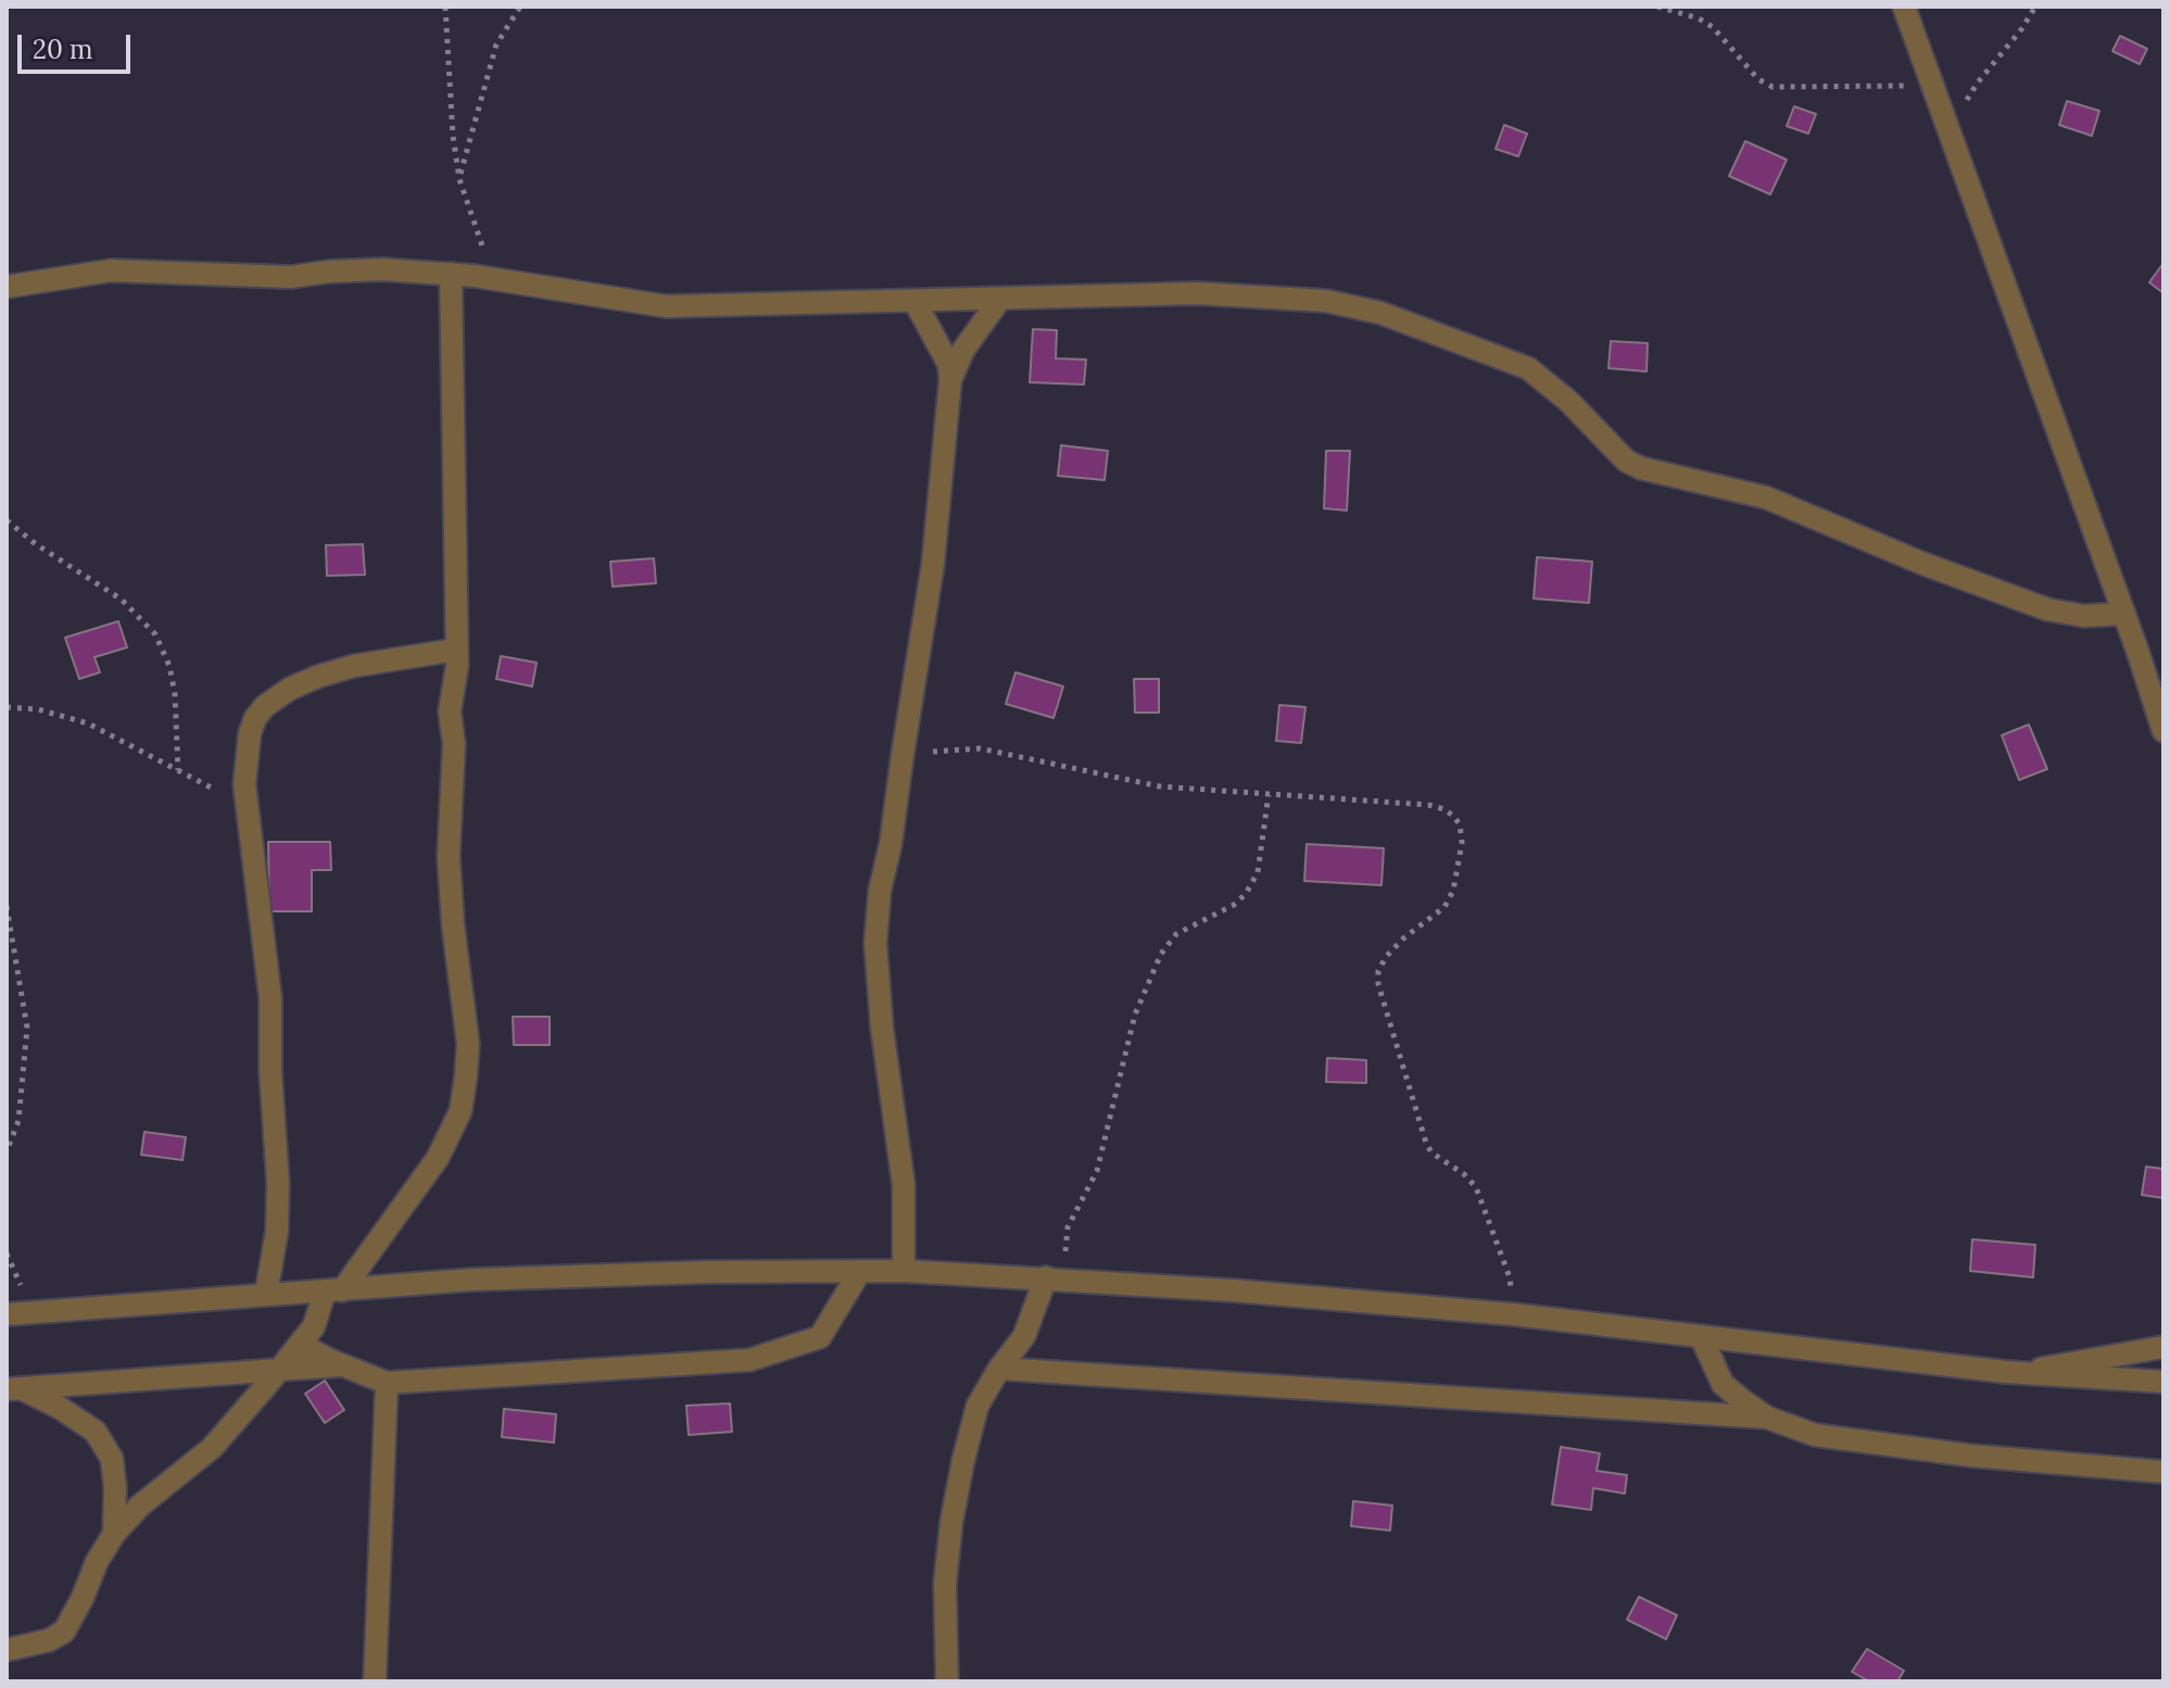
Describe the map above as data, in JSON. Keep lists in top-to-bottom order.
{
  "scale_bar": "20 m"
}
